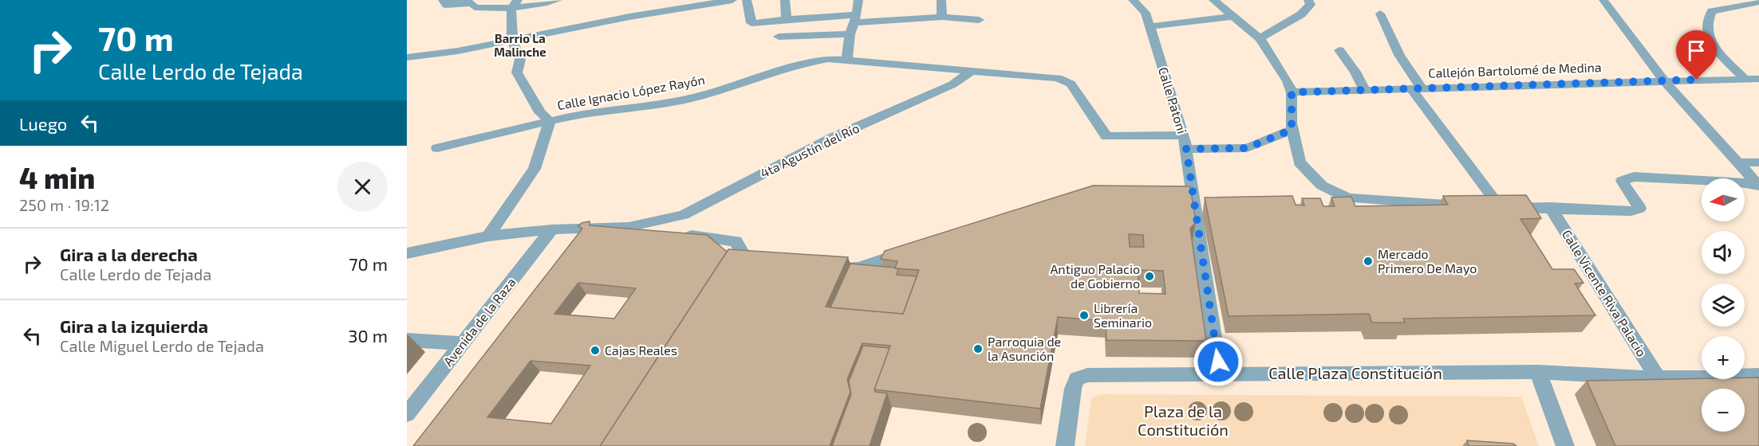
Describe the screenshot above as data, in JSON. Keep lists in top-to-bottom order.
{
  "streets": {
    "street": [
      "Callejón Bartolomé de Medina",
      "Calle Ignacio López Rayón",
      "Calle Patoni",
      "4ta Agustín del Río",
      "Calle Vicente Riva Palacio",
      "Avenida de la Raza",
      "Calle Plaza Constitución"
    ]
  },
  "crossings": [
    ["Calle Ignacio López Rayón", "4ta Agustín del Río"],
    ["Calle Patoni", "Calle Plaza Constitución"],
    ["4ta Agustín del Río", "Avenida de la Raza"],
    ["Calle Vicente Riva Palacio", "Calle Plaza Constitución"]
  ],
  "districts": ["Barrio La Malinche"],
  "parks": ["Plaza de la Constitución"],
  "places": [
    "Mercado Primero De Mayo",
    "Antiguo Palacio de Gobierno",
    "Librería Seminario",
    "Parroquia de la Asunción",
    "Cajas Reales"
  ],
  "north": "left",
  "page": {
    "turn": ["70 m", "Calle Lerdo de Tejada"],
    "then": "Luego",
    "heading": ["4 min", "250 m · 19:12"],
    "map_buttons": ["+", "−"],
    "list": [
      {
        "name": "Gira a la derecha",
        "note": "Calle Lerdo de Tejada",
        "value": "70 m"
      },
      {
        "name": "Gira a la izquierda",
        "note": "Calle Miguel Lerdo de Tejada",
        "value": "30 m"
      }
    ]
  }
}
